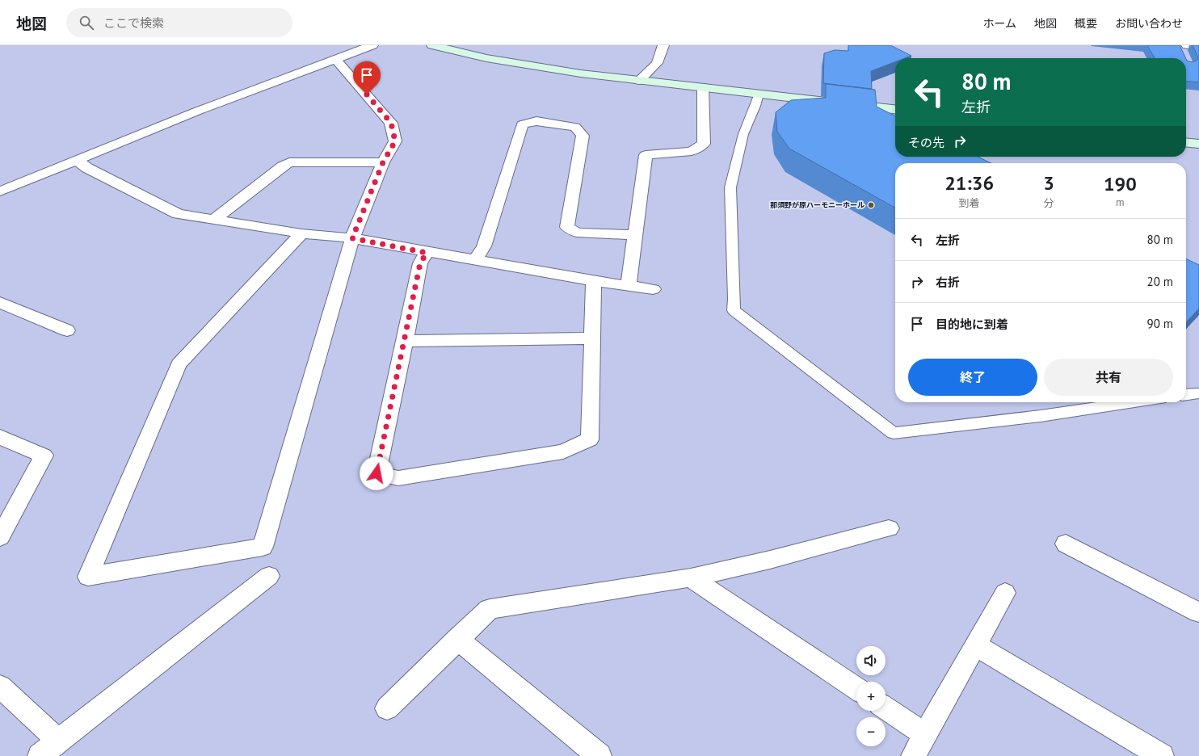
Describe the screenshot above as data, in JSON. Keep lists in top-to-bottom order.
{
  "places": ["那須野が原ハーモニーホール"],
  "page": {
    "header": "地図",
    "search": "ここで検索",
    "nav": [
      "ホーム",
      "地図",
      "概要",
      "お問い合わせ"
    ],
    "turn": ["80 m", "左折"],
    "then": "その先",
    "eta": [
      "21:36",
      "到着",
      "3",
      "分",
      "190",
      "m"
    ],
    "list": [
      {
        "name": "左折",
        "value": "80 m"
      },
      {
        "name": "右折",
        "value": "20 m"
      },
      {
        "name": "目的地に到着",
        "value": "90 m"
      }
    ],
    "buttons": ["終了", "共有"],
    "map_buttons": ["+", "−"]
  }
}
